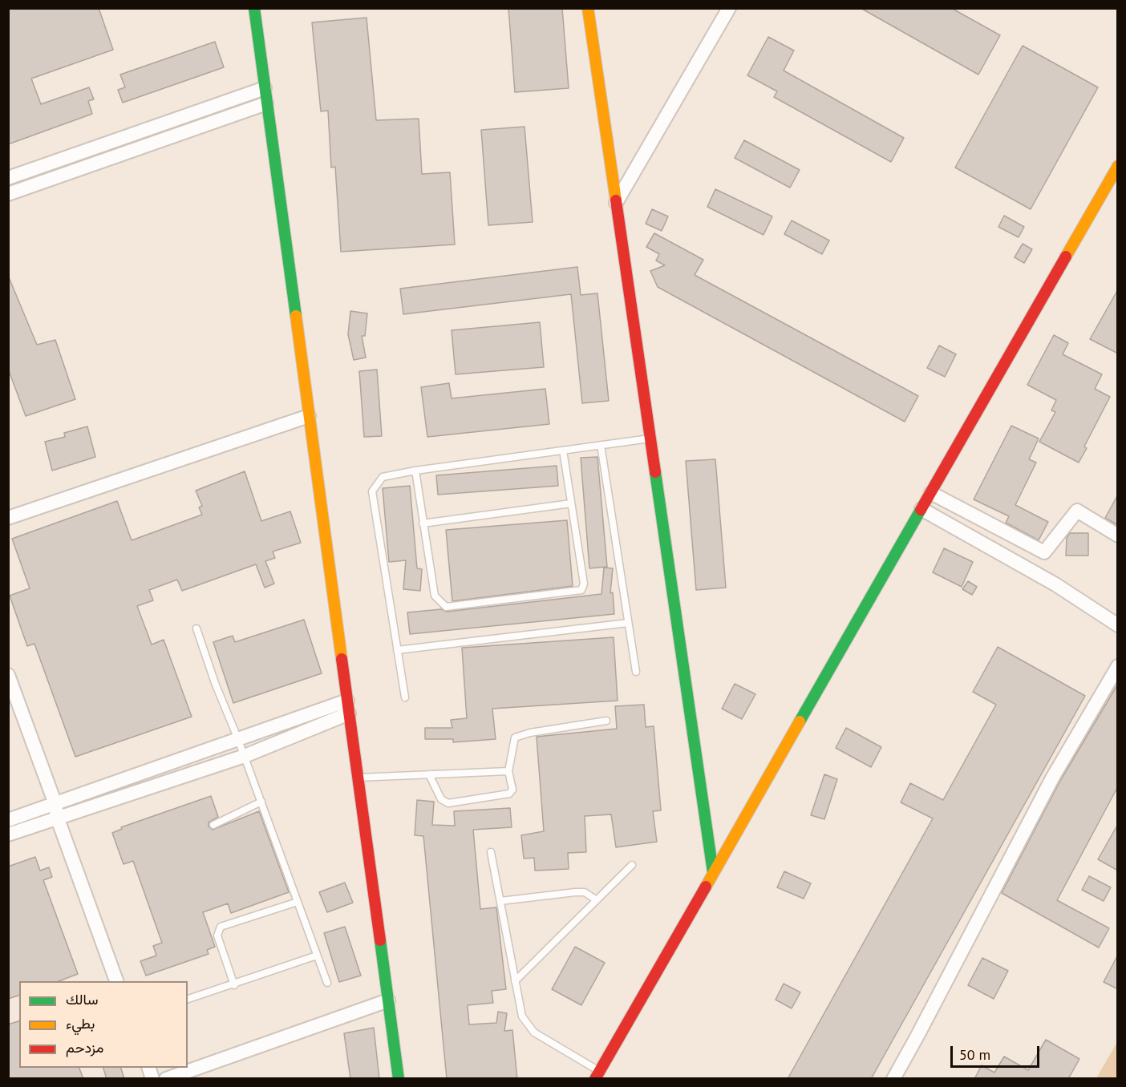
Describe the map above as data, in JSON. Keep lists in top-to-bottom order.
{
  "legend": ["سالك", "بطيء", "مزدحم"],
  "scale_bar": "50 m"
}
